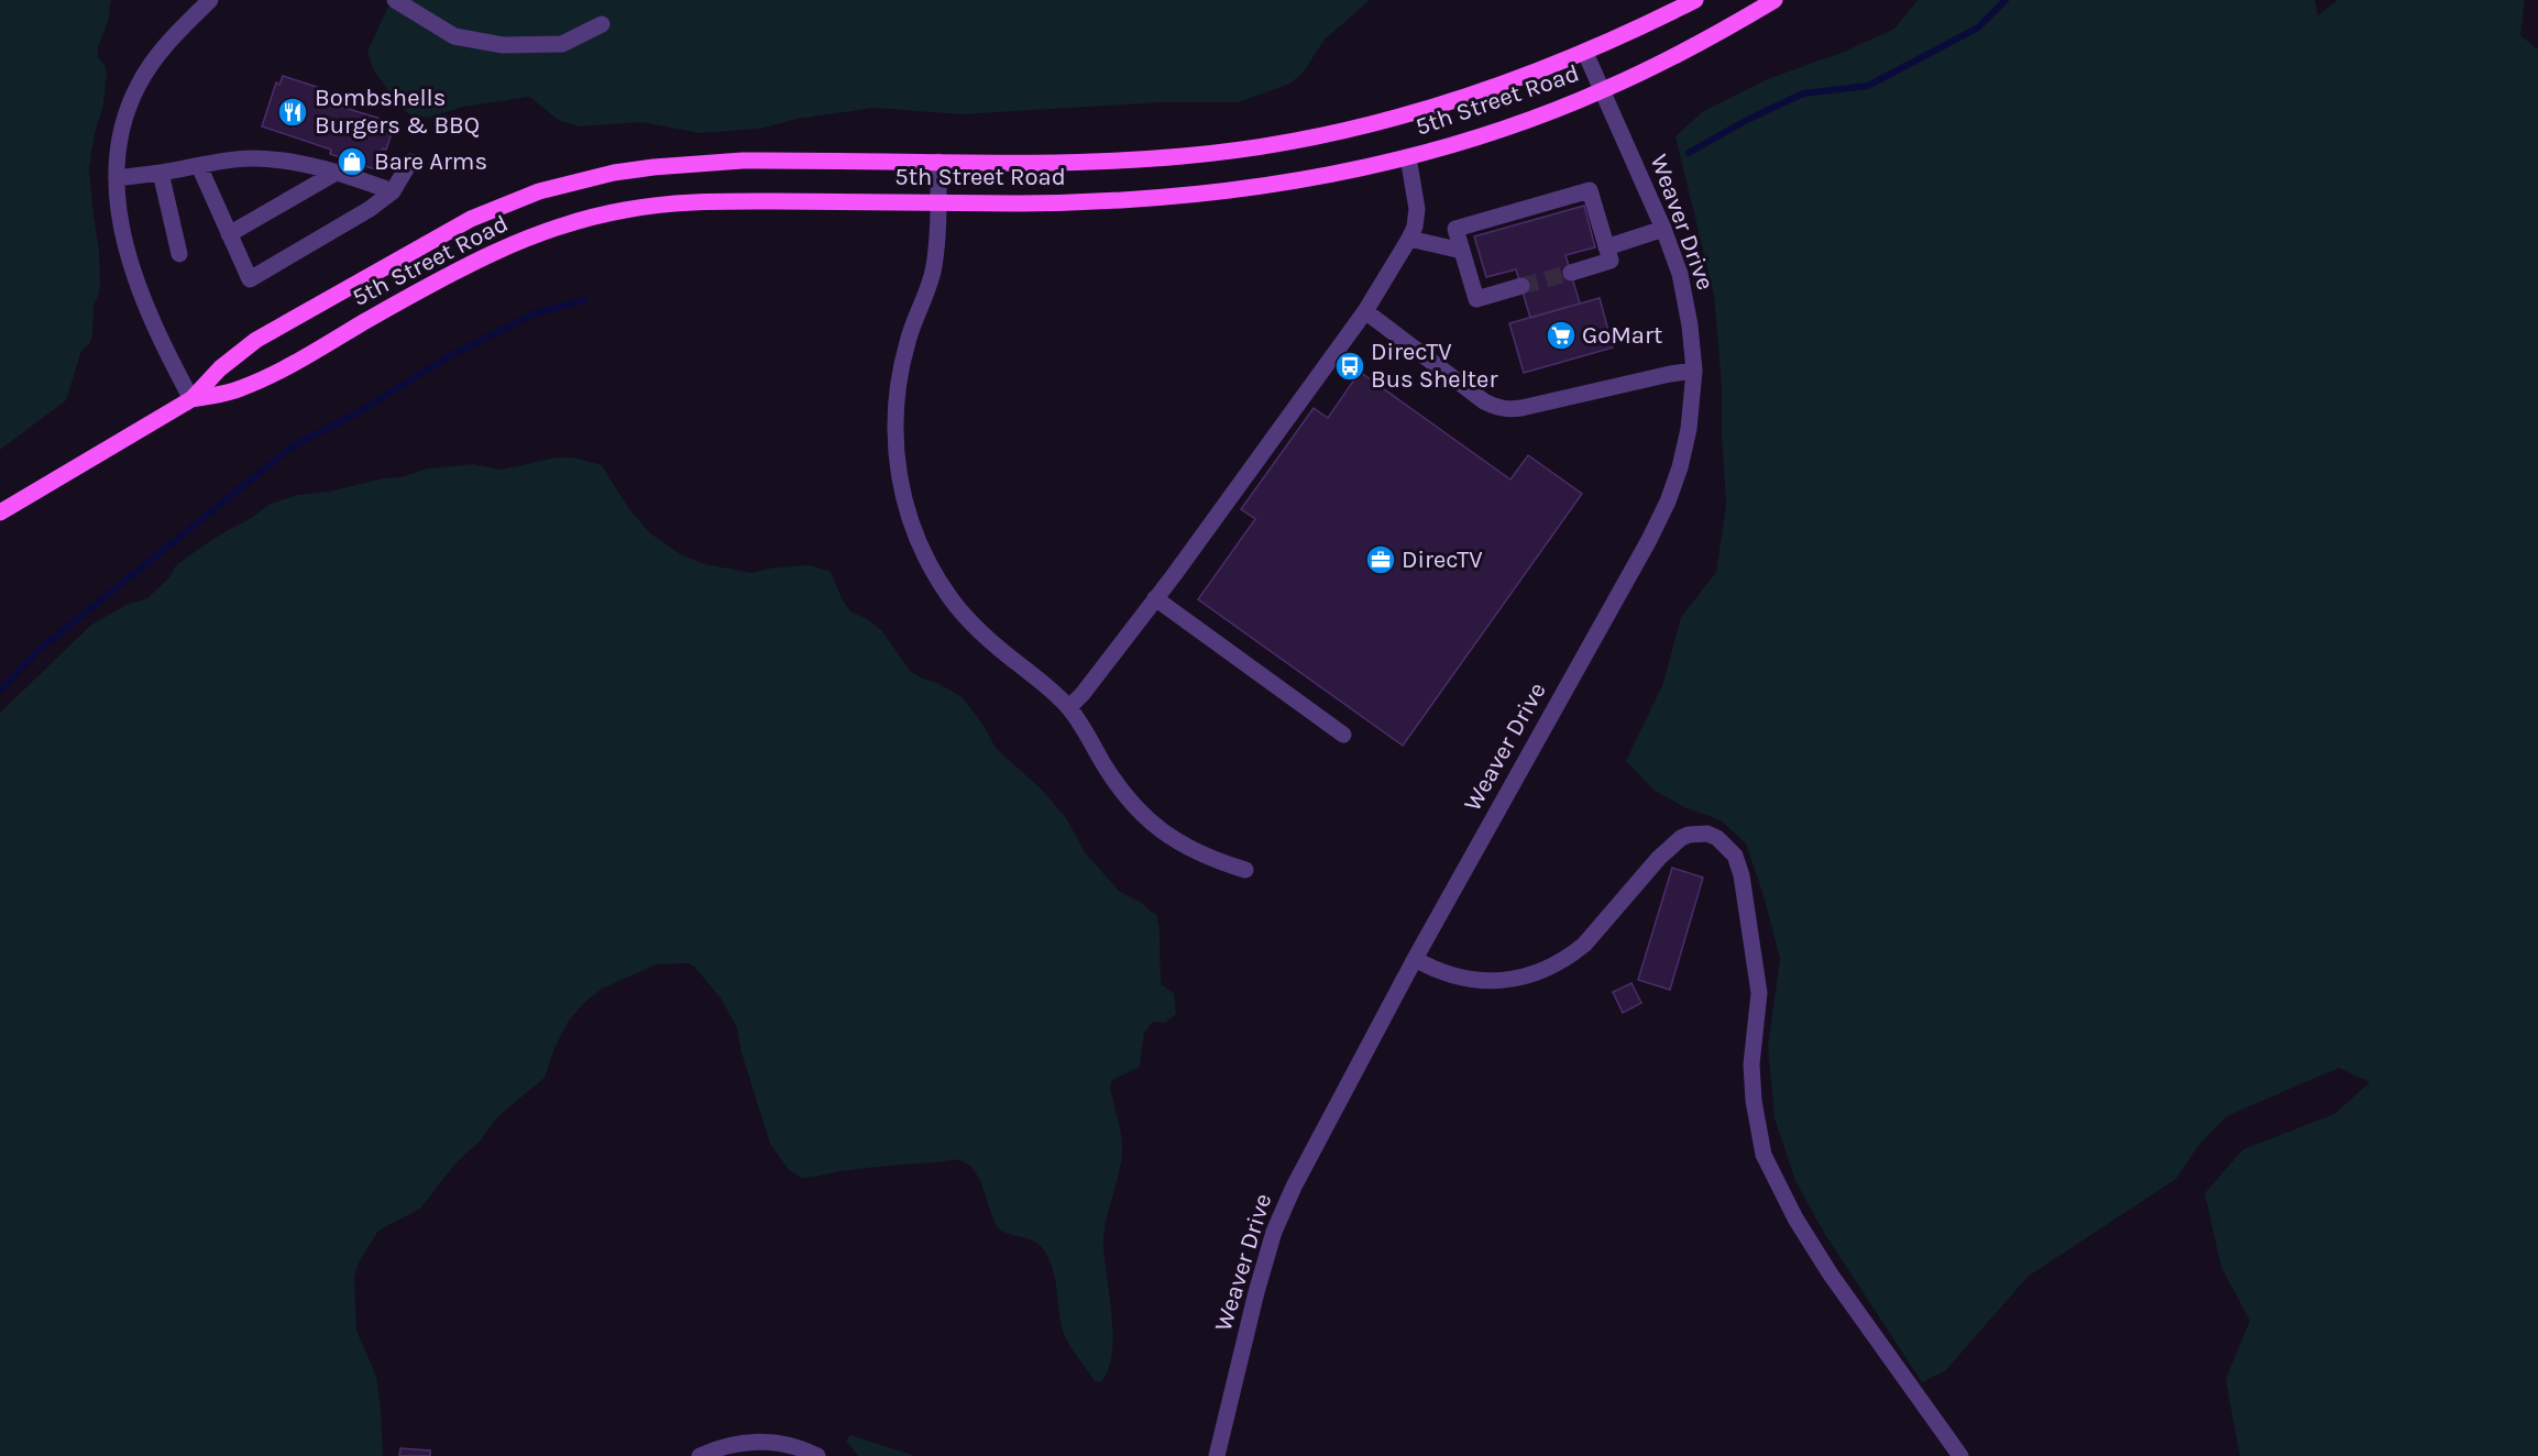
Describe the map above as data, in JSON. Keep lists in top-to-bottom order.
{
  "streets": {
    "main road": ["5th Street Road"],
    "street": ["Weaver Drive"]
  },
  "crossings": [
    ["5th Street Road", "Weaver Drive"]
  ],
  "places": {
    "restaurant": ["Bombshells Burgers & BBQ"],
    "shop": ["Bare Arms"],
    "supermarket": ["GoMart"],
    "bus stop": ["DirecTV Bus Shelter"],
    "office": ["DirecTV"]
  }
}
